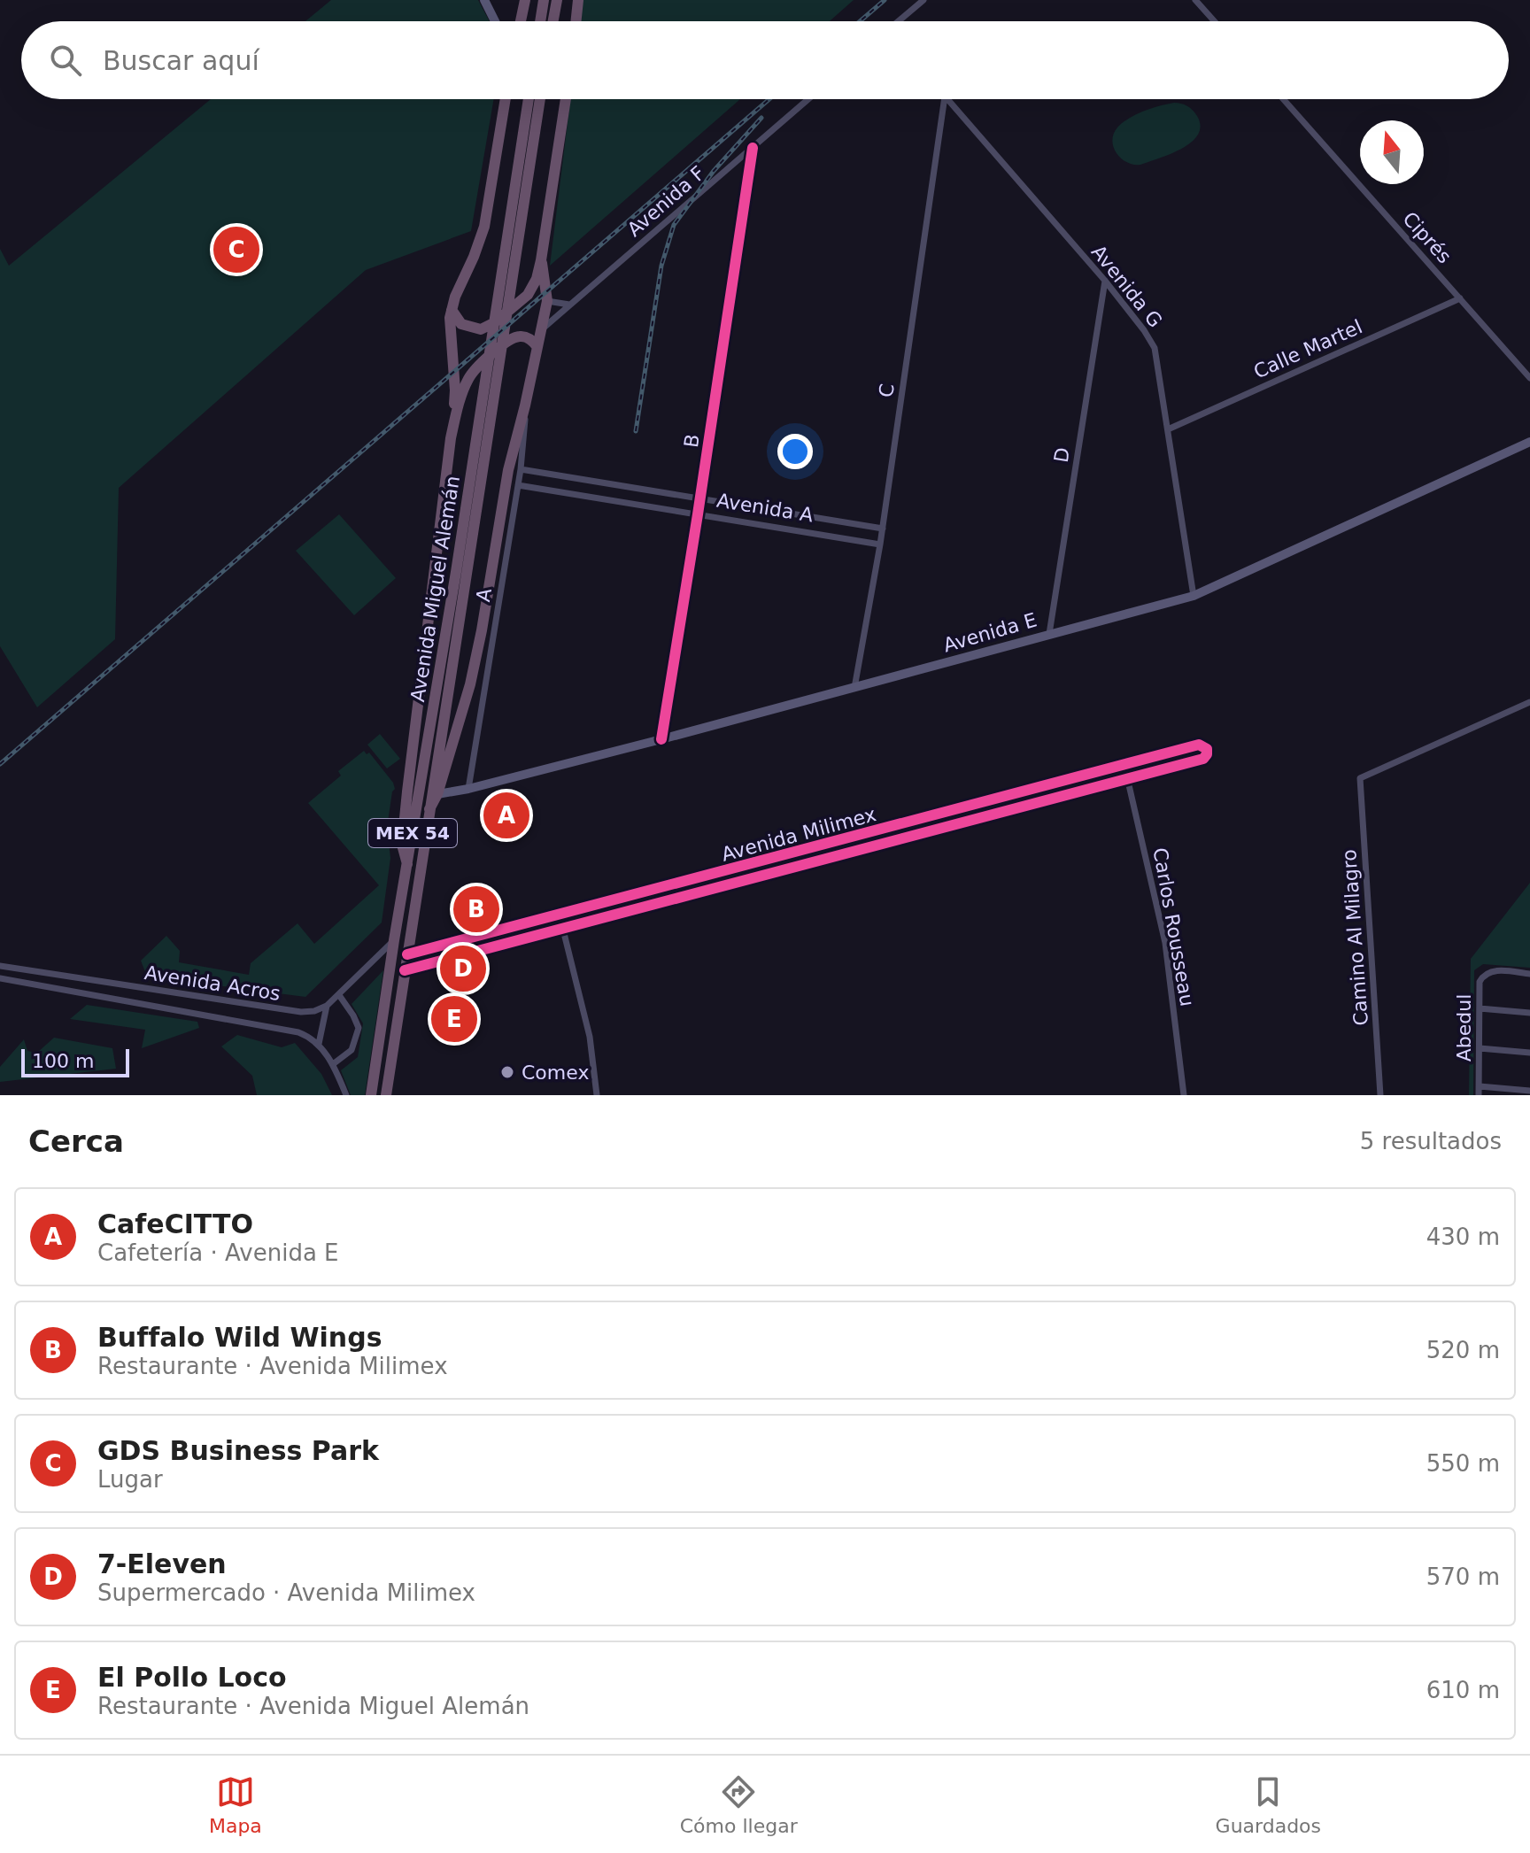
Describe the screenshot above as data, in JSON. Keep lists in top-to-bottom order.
{
  "streets": {
    "highway": ["Avenida Miguel Alemán", "MEX 54"],
    "main road": ["Avenida E"],
    "street": [
      "Avenida F",
      "Ciprés",
      "Avenida G",
      "Calle Martel",
      "C",
      "B",
      "D",
      "Avenida A",
      "A",
      "Avenida Milimex",
      "Carlos Rousseau",
      "Camino Al Milagro",
      "Avenida Acros",
      "Abedul"
    ]
  },
  "crossings": [
    ["Avenida F", "B"],
    ["Ciprés", "Calle Martel"],
    ["Avenida G", "Calle Martel"],
    ["Avenida G", "D"],
    ["Avenida G", "Avenida E"],
    ["C", "Avenida A"],
    ["C", "Avenida E"],
    ["B", "Avenida A"],
    ["B", "Avenida E"],
    ["D", "Avenida E"],
    ["Avenida A", "A"],
    ["Avenida Miguel Alemán", "Avenida Milimex"],
    ["A", "Avenida E"],
    ["Avenida Milimex", "Carlos Rousseau"]
  ],
  "places": ["Comex"],
  "scale_bar": "100 m",
  "north": "top",
  "page": {
    "search": "Buscar aquí",
    "pins": [
      "C",
      "A",
      "B",
      "D",
      "E"
    ],
    "scale": "100 m",
    "heading": ["Cerca", "5 resultados"],
    "list": [
      {
        "mark": "A",
        "name": "CafeCITTO",
        "note": "Cafetería · Avenida E",
        "value": "430 m"
      },
      {
        "mark": "B",
        "name": "Buffalo Wild Wings",
        "note": "Restaurante · Avenida Milimex",
        "value": "520 m"
      },
      {
        "mark": "C",
        "name": "GDS Business Park",
        "note": "Lugar",
        "value": "550 m"
      },
      {
        "mark": "D",
        "name": "7-Eleven",
        "note": "Supermercado · Avenida Milimex",
        "value": "570 m"
      },
      {
        "mark": "E",
        "name": "El Pollo Loco",
        "note": "Restaurante · Avenida Miguel Alemán",
        "value": "610 m"
      }
    ],
    "nav": ["Mapa", "Cómo llegar", "Guardados"]
  }
}
